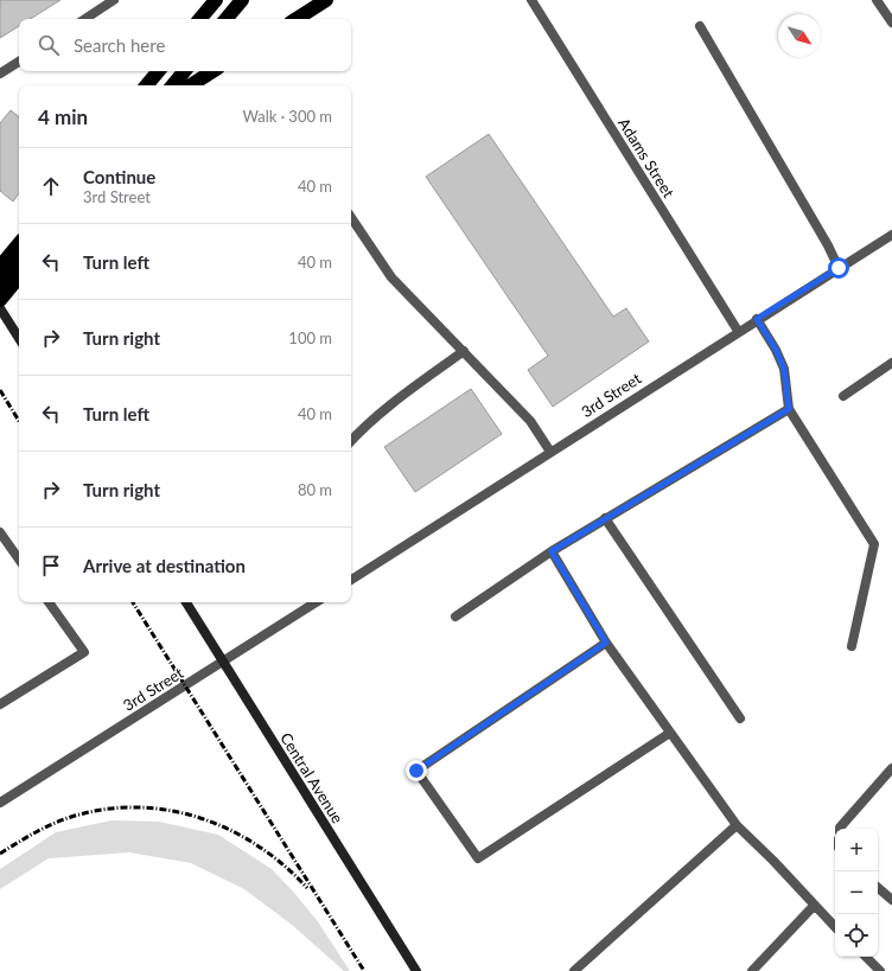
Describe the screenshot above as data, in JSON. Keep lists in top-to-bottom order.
{
  "streets": {
    "main road": ["Central Avenue"],
    "street": ["Adams Street", "3rd Street"]
  },
  "crossings": [
    ["Adams Street", "3rd Street"],
    ["3rd Street", "Central Avenue"]
  ],
  "north": "bottom right",
  "page": {
    "search": "Search here",
    "heading": ["4 min", "Walk · 300 m"],
    "list": [
      ["Continue", "3rd Street", "40 m"],
      ["Turn left", "40 m"],
      ["Turn right", "100 m"],
      ["Turn left", "40 m"],
      ["Turn right", "80 m"],
      "Arrive at destination"
    ],
    "map_buttons": ["+", "−"]
  }
}
